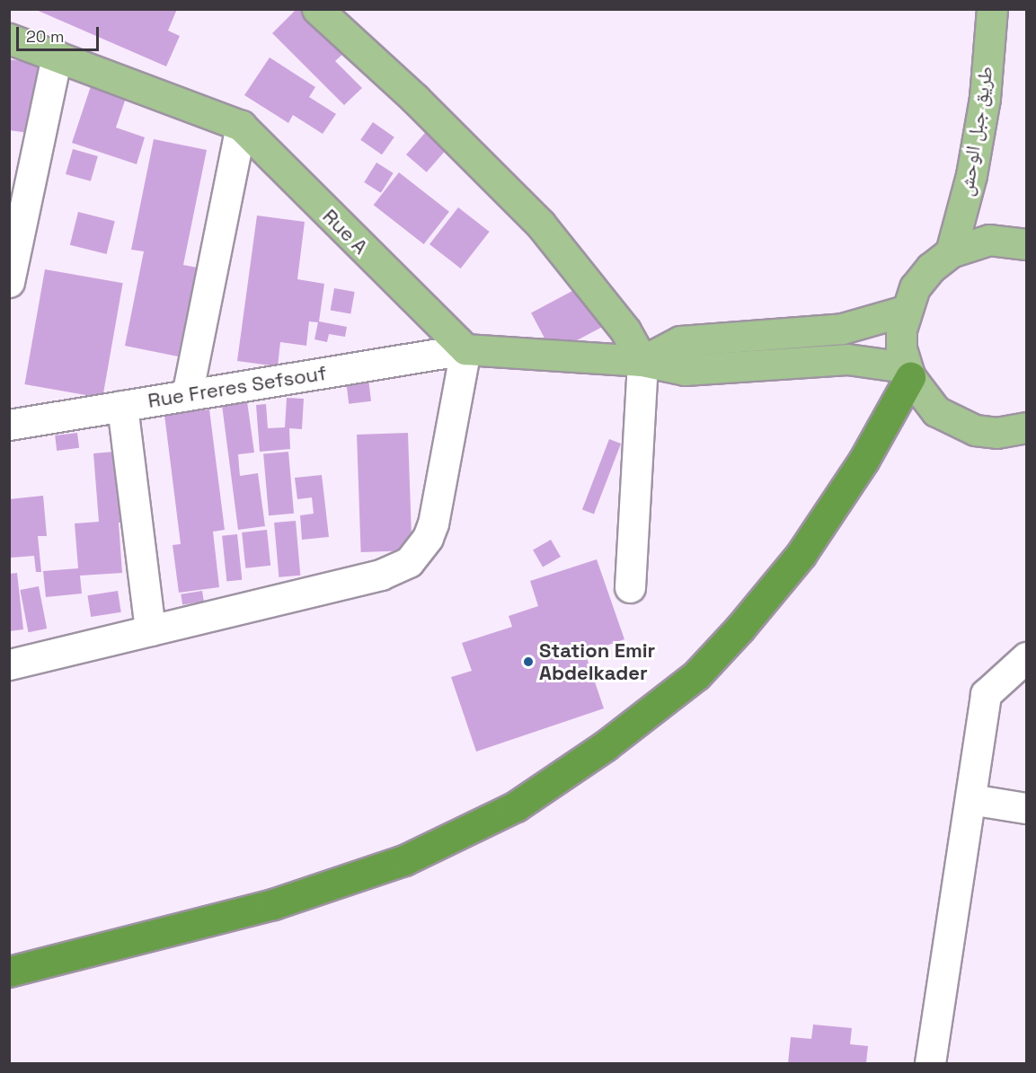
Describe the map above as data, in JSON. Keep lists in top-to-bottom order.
{
  "streets": {
    "main road": ["طريق جبل الوحش", "Rue A"],
    "street": ["Rue Freres Sefsouf"]
  },
  "crossings": [
    ["Rue A", "Rue Freres Sefsouf"]
  ],
  "places": ["Station Emir Abdelkader"],
  "scale_bar": "20 m"
}
